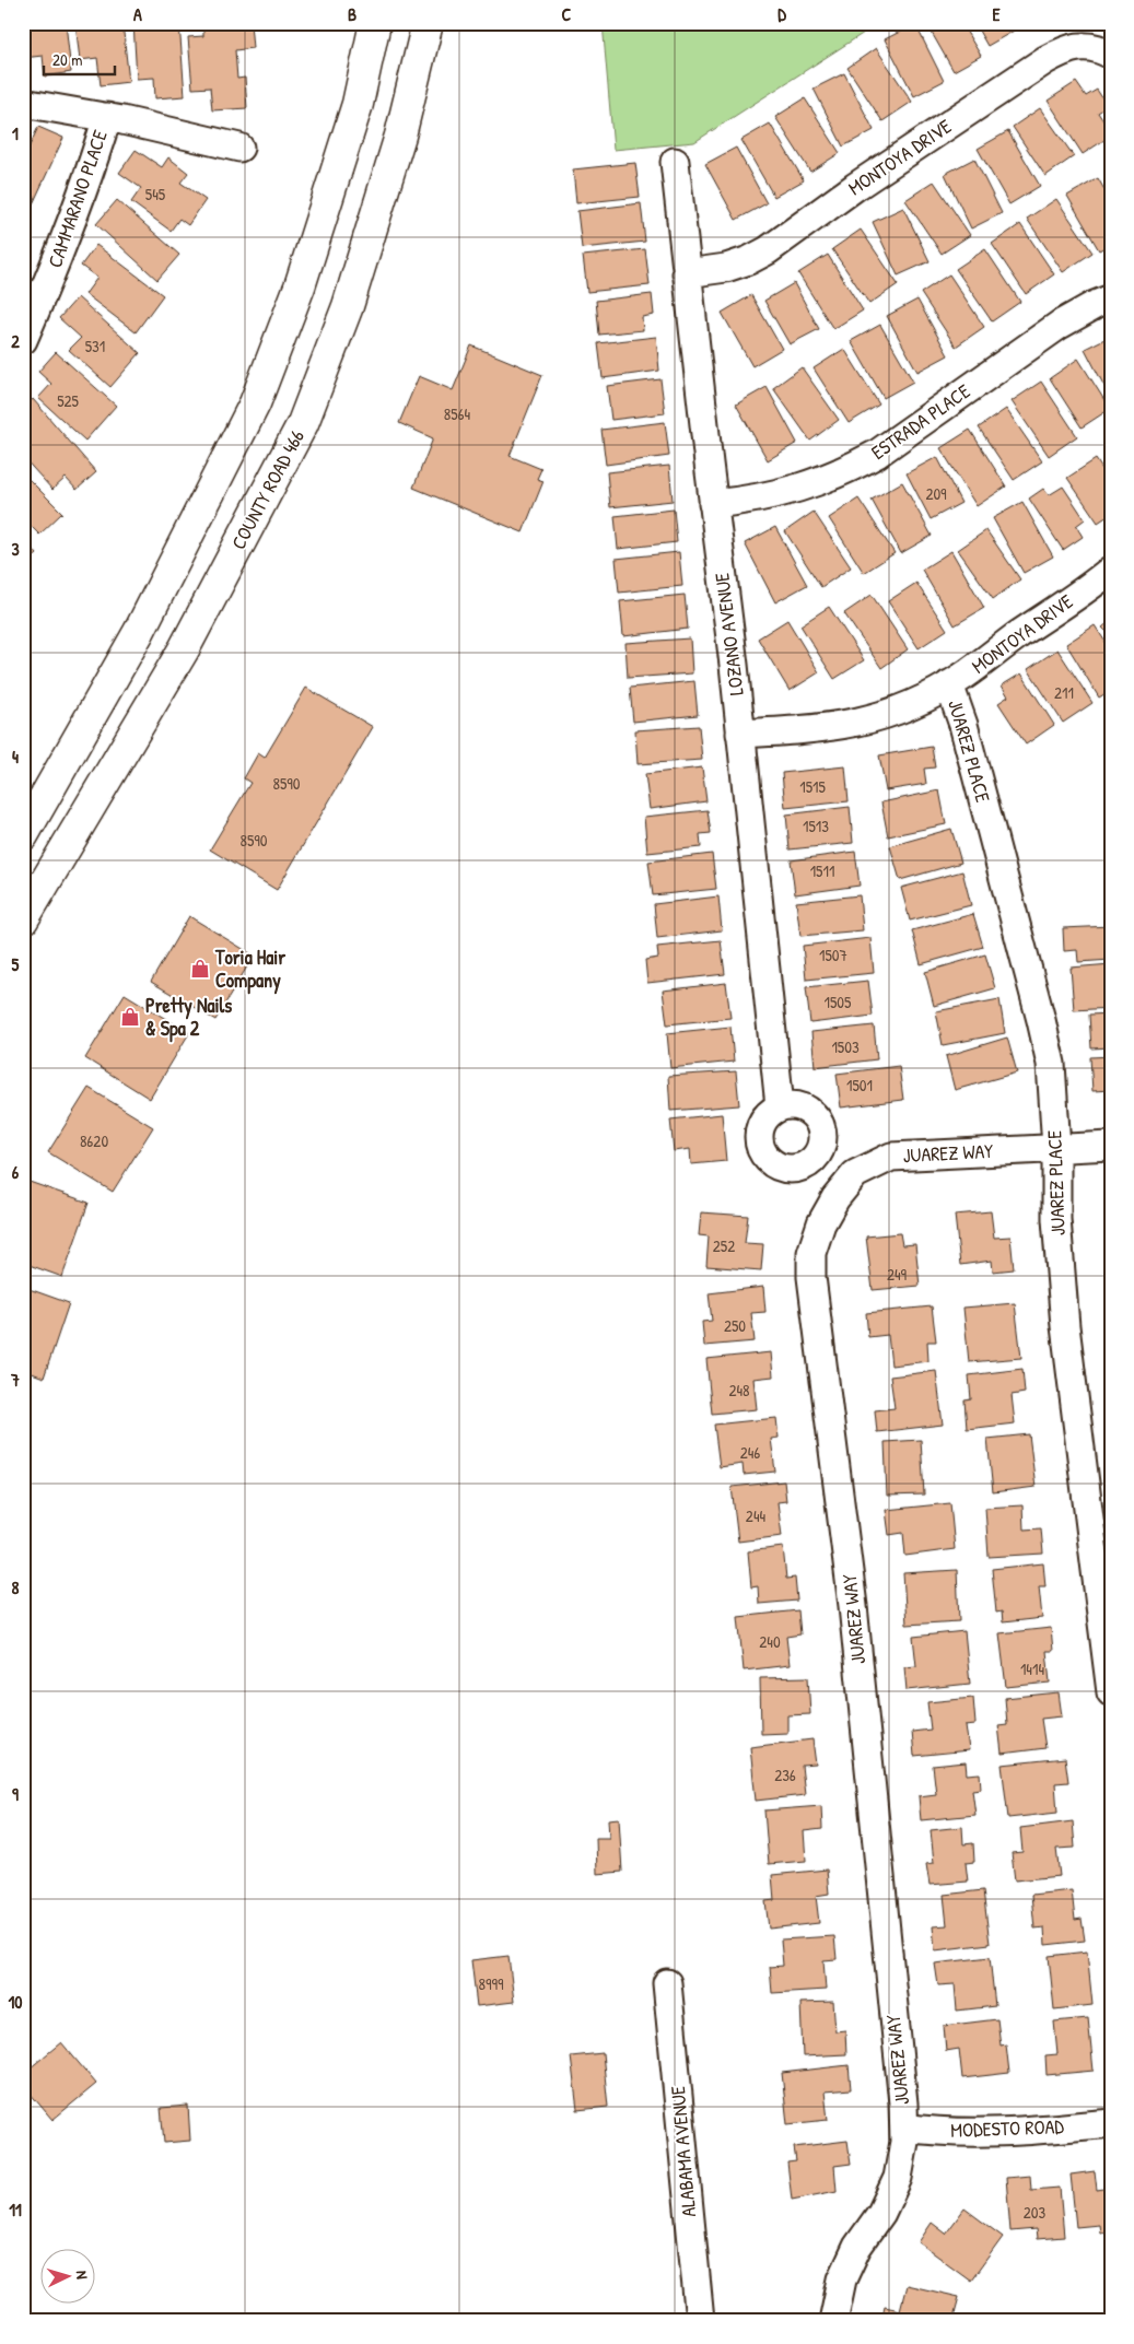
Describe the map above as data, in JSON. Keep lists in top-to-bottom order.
{
  "streets": {
    "main road": ["COUNTY ROAD 466"],
    "street": [
      "MONTOYA DRIVE",
      "CAMMARANO PLACE",
      "ESTRADA PLACE",
      "LOZANO AVENUE",
      "JUAREZ PLACE",
      "JUAREZ WAY",
      "MODESTO ROAD",
      "ALABAMA AVENUE"
    ]
  },
  "crossings": [
    ["MONTOYA DRIVE", "LOZANO AVENUE"],
    ["MONTOYA DRIVE", "JUAREZ PLACE"],
    ["ESTRADA PLACE", "LOZANO AVENUE"],
    ["JUAREZ PLACE", "JUAREZ WAY"],
    ["JUAREZ WAY", "MODESTO ROAD"]
  ],
  "places": {
    "shop": ["Toria Hair Company", "Pretty Nails & Spa 2"]
  },
  "house_numbers": [
    "545",
    "531",
    "525",
    "8564",
    "209",
    "211",
    "8590",
    "1515",
    "1513",
    "8590",
    "1511",
    "1507",
    "1505",
    "1503",
    "1501",
    "8620",
    "252",
    "249",
    "250",
    "248",
    "246",
    "244",
    "240",
    "1414",
    "236",
    "8999",
    "203"
  ],
  "scale_bar": "20 m",
  "north": "right",
  "grid": {
    "columns": [
      "A",
      "B",
      "C",
      "D",
      "E"
    ],
    "rows": [
      "1",
      "2",
      "3",
      "4",
      "5",
      "6",
      "7",
      "8",
      "9",
      "10",
      "11"
    ]
  }
}
